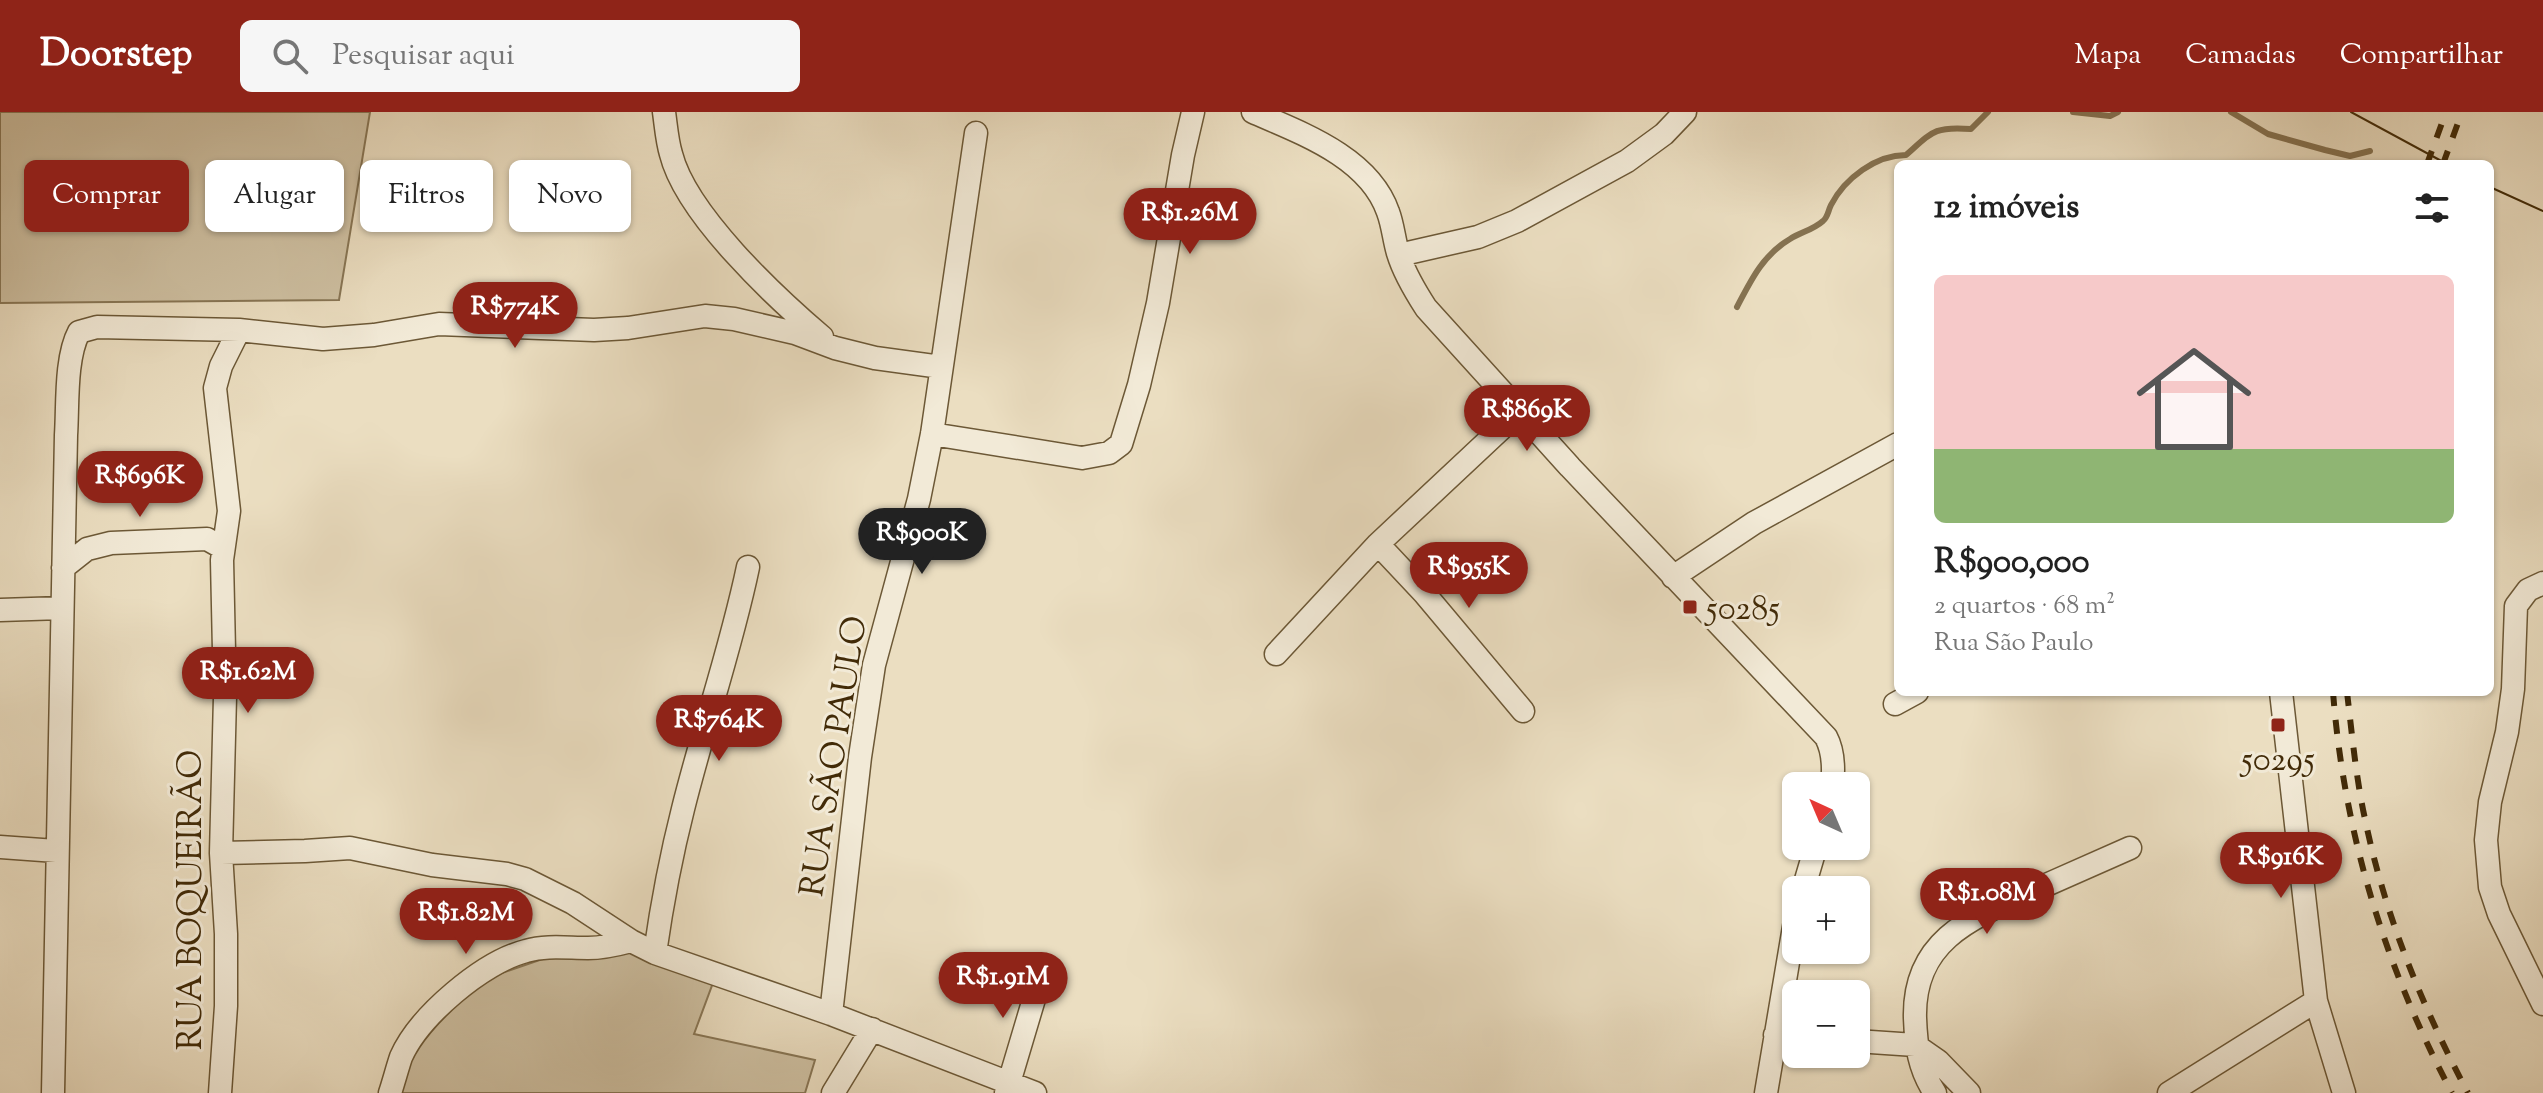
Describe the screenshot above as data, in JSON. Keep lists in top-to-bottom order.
{
  "streets": {
    "street": ["RUA SÃO PAULO", "RUA BOQUEIRÃO"]
  },
  "places": {
    "transit": ["50285", "50295"]
  },
  "north": "top left",
  "page": {
    "header": "Doorstep",
    "search": "Pesquisar aqui",
    "nav": ["Mapa", "Camadas", "Compartilhar"],
    "chip": [
      "Comprar",
      "Alugar",
      "Filtros",
      "Novo"
    ],
    "heading": "12 imóveis",
    "price": [
      "R$1.26M",
      "R$774K",
      "R$869K",
      "R$696K",
      "R$900K",
      "R$955K",
      "R$1.62M",
      "R$764K",
      "R$916K",
      "R$1.08M",
      "R$1.82M",
      "R$1.91M"
    ],
    "list": [
      {
        "name": "R$900,000",
        "note": "2 quartos · 68 m² · Rua São Paulo"
      }
    ],
    "map_buttons": ["+", "−"]
  }
}
